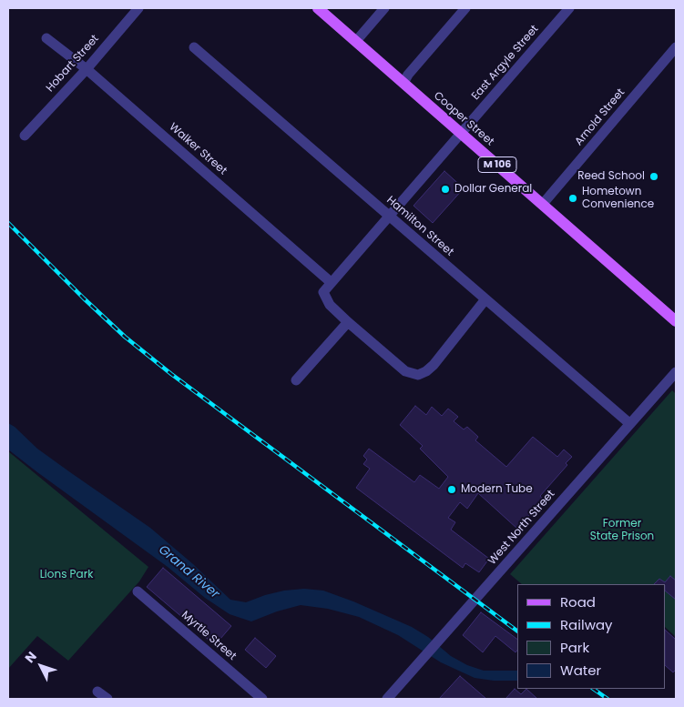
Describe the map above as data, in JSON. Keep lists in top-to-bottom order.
{
  "streets": {
    "main road": ["Cooper Street", "M 106"],
    "street": [
      "East Argyle Street",
      "Hobart Street",
      "Arnold Street",
      "Walker Street",
      "Hamilton Street",
      "West North Street",
      "Myrtle Street"
    ]
  },
  "crossings": [
    ["East Argyle Street", "Cooper Street"],
    ["East Argyle Street", "Walker Street"],
    ["East Argyle Street", "Hamilton Street"],
    ["Hobart Street", "Walker Street"],
    ["Arnold Street", "Cooper Street"],
    ["Hamilton Street", "West North Street"]
  ],
  "water": ["Grand River"],
  "parks": ["Former State Prison", "Lions Park"],
  "places": [
    "Reed School",
    "Dollar General",
    "Hometown Convenience",
    "Modern Tube"
  ],
  "legend": [
    "Road",
    "Railway",
    "Park",
    "Water"
  ],
  "north": "top left"
}
